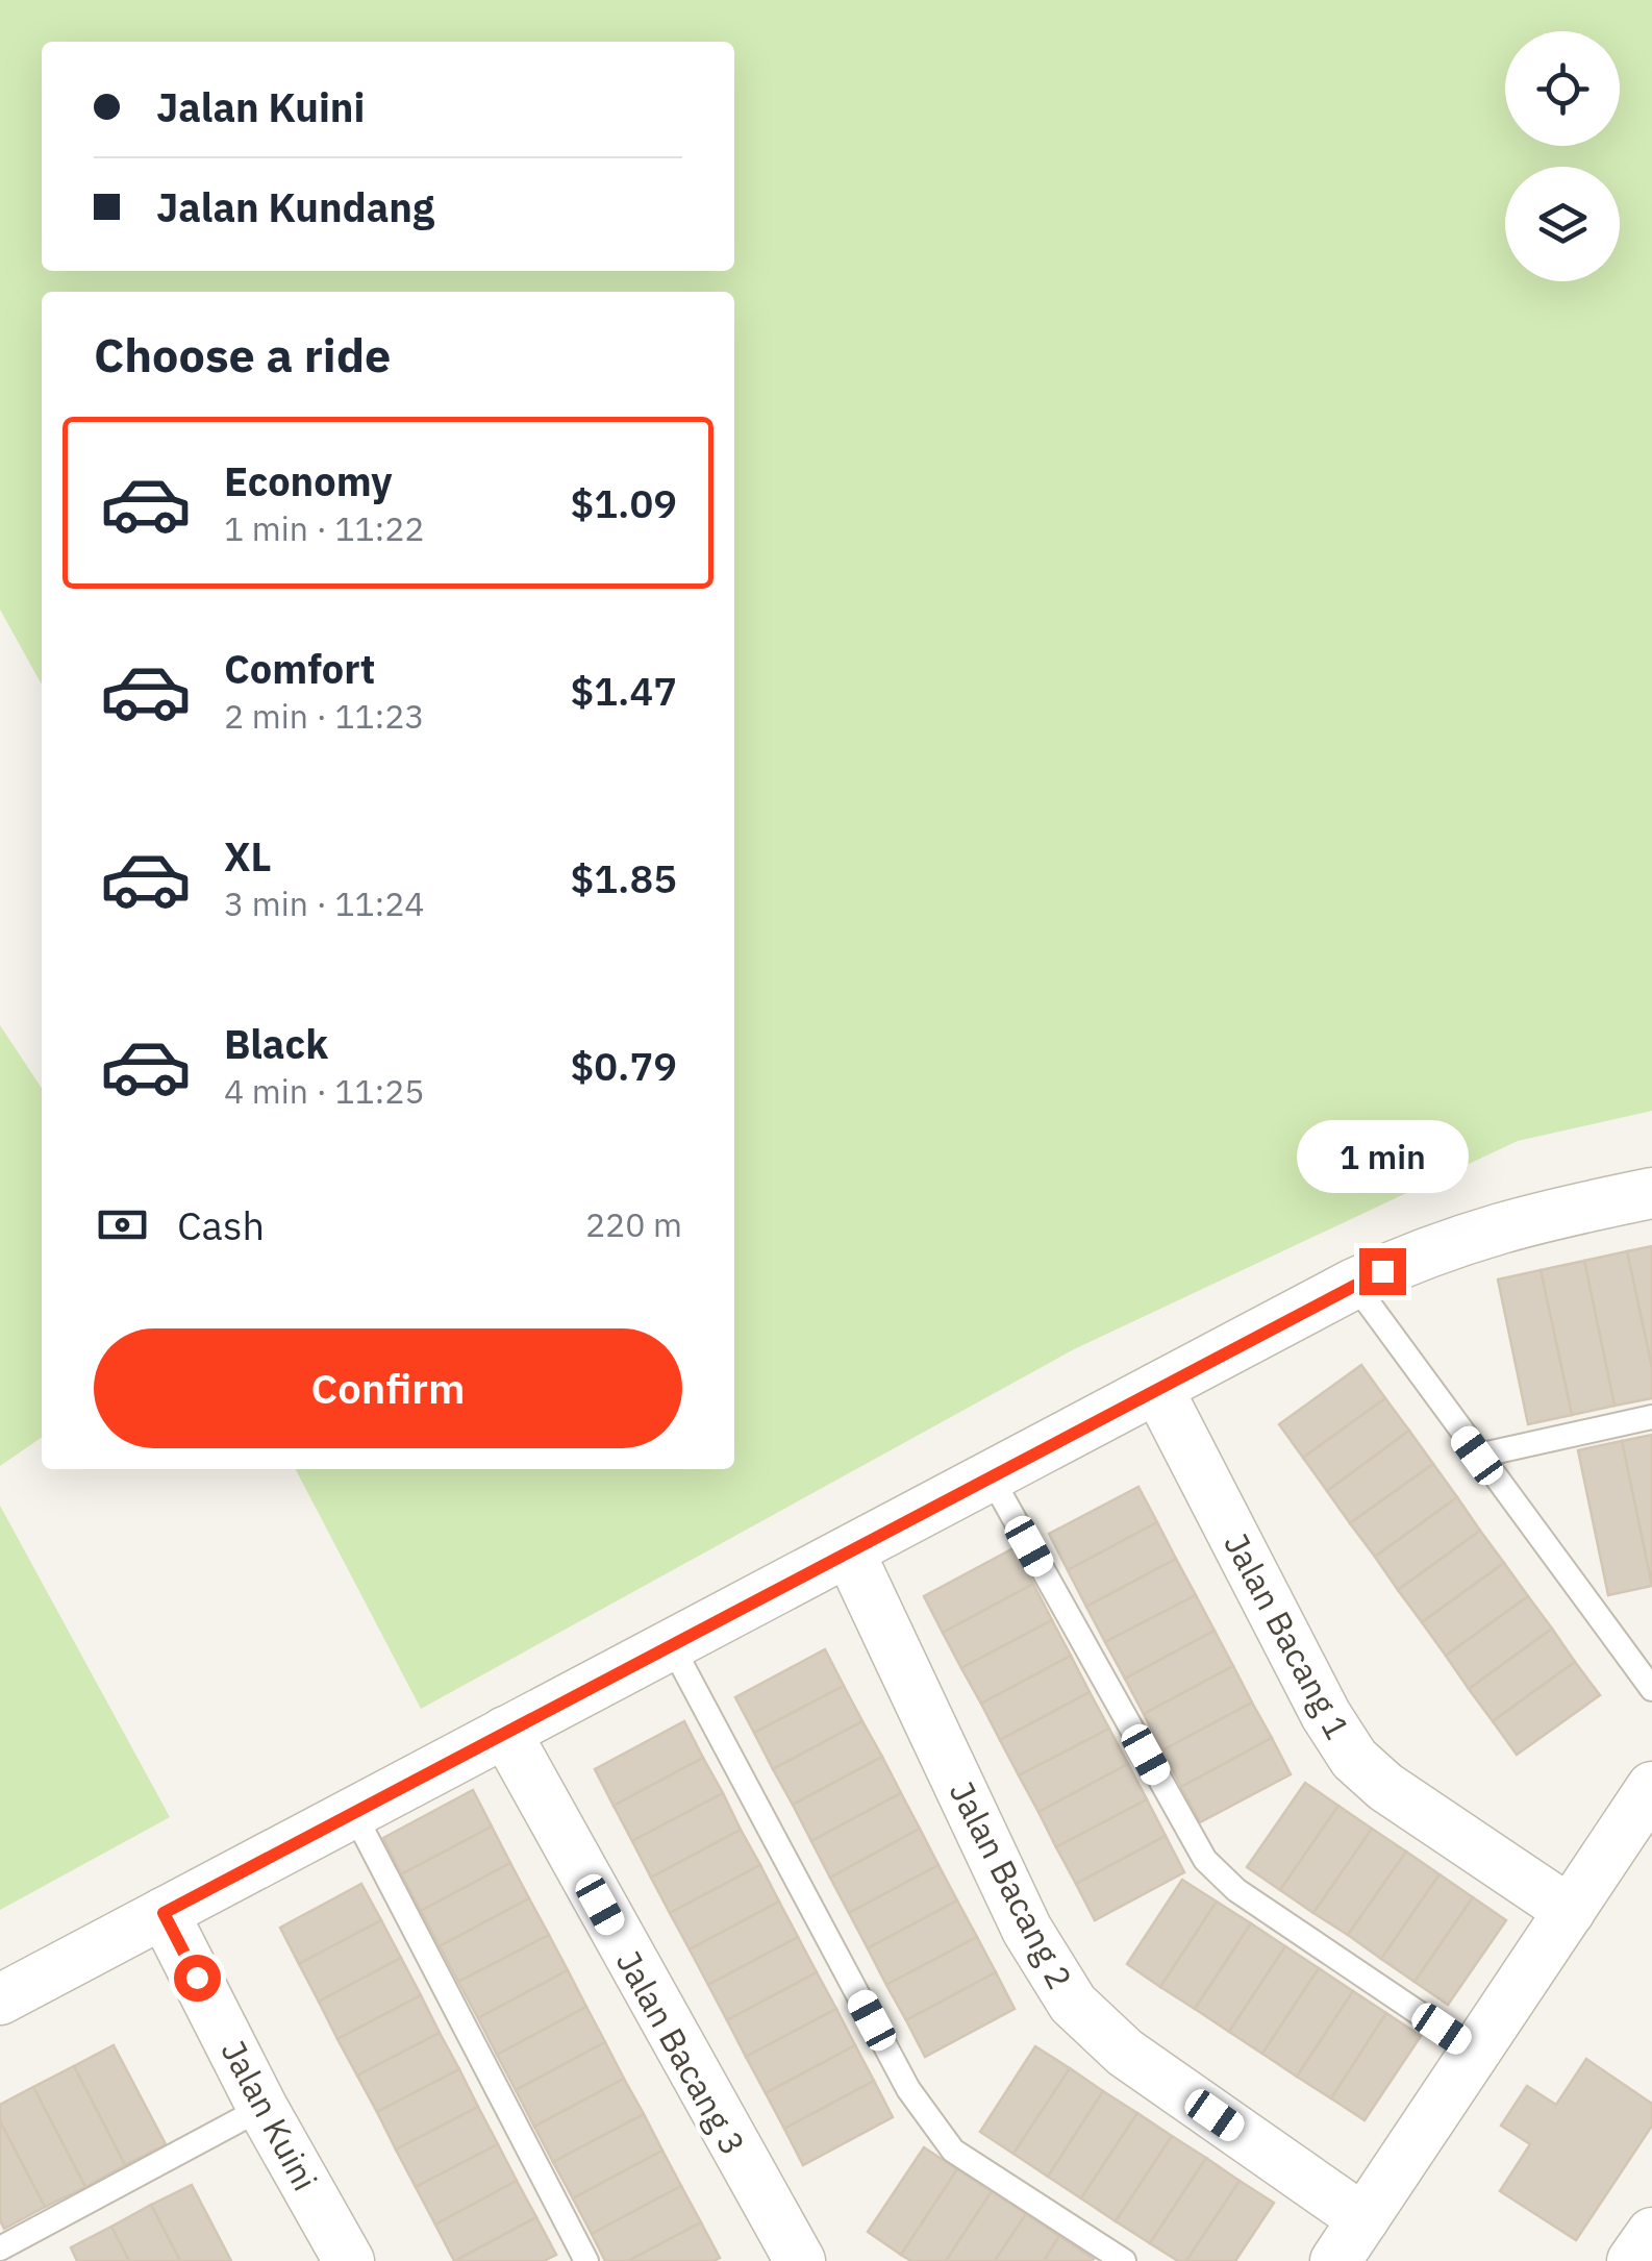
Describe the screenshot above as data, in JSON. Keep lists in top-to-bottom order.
{
  "streets": {
    "street": [
      "Jalan Bacang 1",
      "Jalan Bacang 2",
      "Jalan Bacang 3",
      "Jalan Kuini"
    ]
  },
  "page": {
    "banner": ["Jalan Kuini", "Jalan Kundang"],
    "heading": "Choose a ride",
    "list": [
      {
        "name": "Economy",
        "note": "1 min · 11:22",
        "value": "$1.09"
      },
      {
        "name": "Comfort",
        "note": "2 min · 11:23",
        "value": "$1.47"
      },
      {
        "name": "XL",
        "note": "3 min · 11:24",
        "value": "$1.85"
      },
      {
        "name": "Black",
        "note": "4 min · 11:25",
        "value": "$0.79"
      }
    ],
    "bubble": "1 min",
    "pay": ["Cash", "220 m"],
    "buttons": "Confirm"
  }
}
